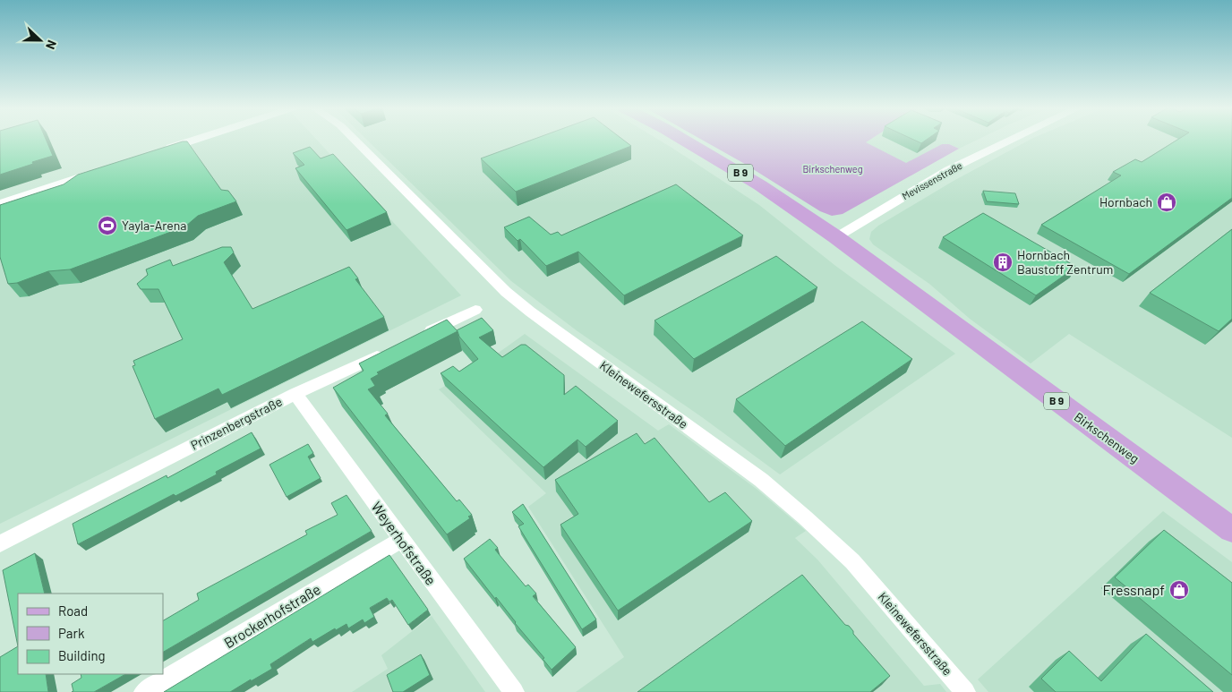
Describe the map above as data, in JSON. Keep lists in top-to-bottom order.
{
  "streets": {
    "main road": ["B 9", "Birkschenweg"],
    "street": [
      "Mevissenstraße",
      "Kleinewefersstraße",
      "Prinzenbergstraße",
      "Weyerhofstraße",
      "Brockerhofstraße"
    ]
  },
  "crossings": [
    ["Mevissenstraße", "Birkschenweg"],
    ["Prinzenbergstraße", "Weyerhofstraße"],
    ["Weyerhofstraße", "Brockerhofstraße"]
  ],
  "parks": ["Birkschenweg"],
  "places": {
    "shop": ["Hornbach", "Fressnapf"],
    "sports": ["Yayla-Arena"],
    "building": ["Hornbach Baustoff Zentrum"]
  },
  "legend": ["Road", "Park", "Building"],
  "north": "right"
}
